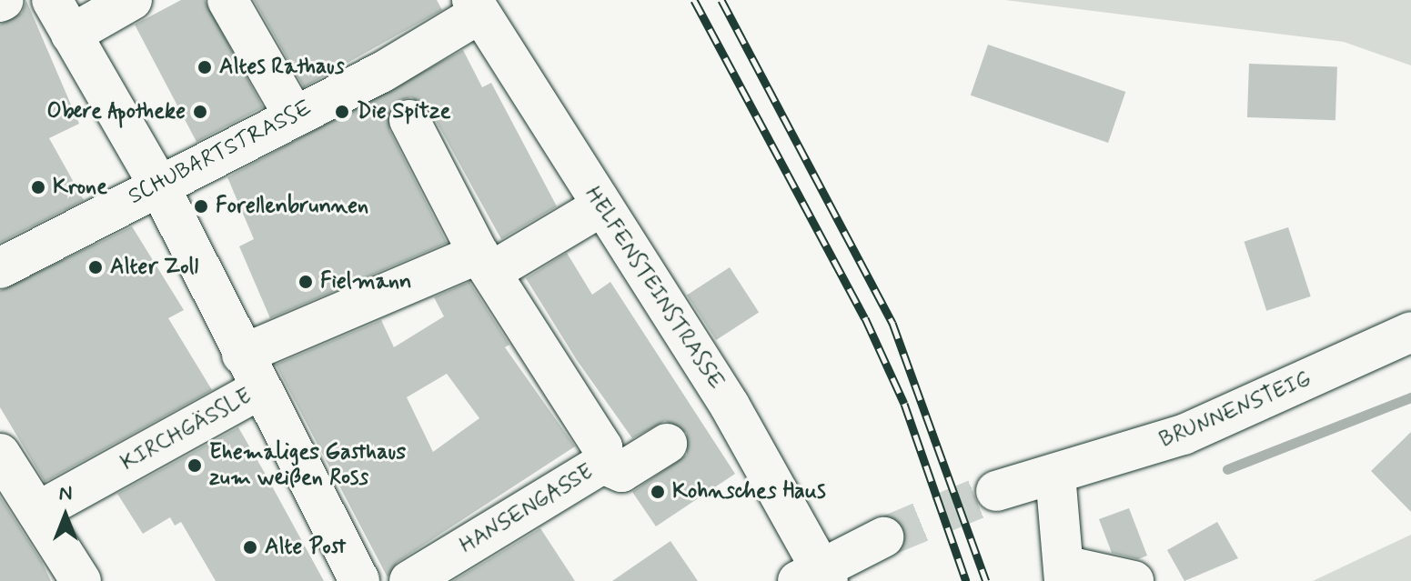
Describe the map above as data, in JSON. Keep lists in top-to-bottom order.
{
  "streets": {
    "street": [
      "SCHUBARTSTRASSE",
      "HELFENSTEINSTRASSE",
      "BRUNNENSTEIG",
      "KIRCHGÄSSLE",
      "HANSENGASSE"
    ]
  },
  "crossings": [
    ["SCHUBARTSTRASSE", "HELFENSTEINSTRASSE"]
  ],
  "places": [
    "Altes Rathaus",
    "Obere Apotheke",
    "Die Spitze",
    "Krone",
    "Forellenbrunnen",
    "Alter Zoll",
    "Fielmann",
    "Ehemaliges Gasthaus zum weißen Ross",
    "Kohnsches Haus",
    "Alte Post"
  ],
  "north": "top"
}
